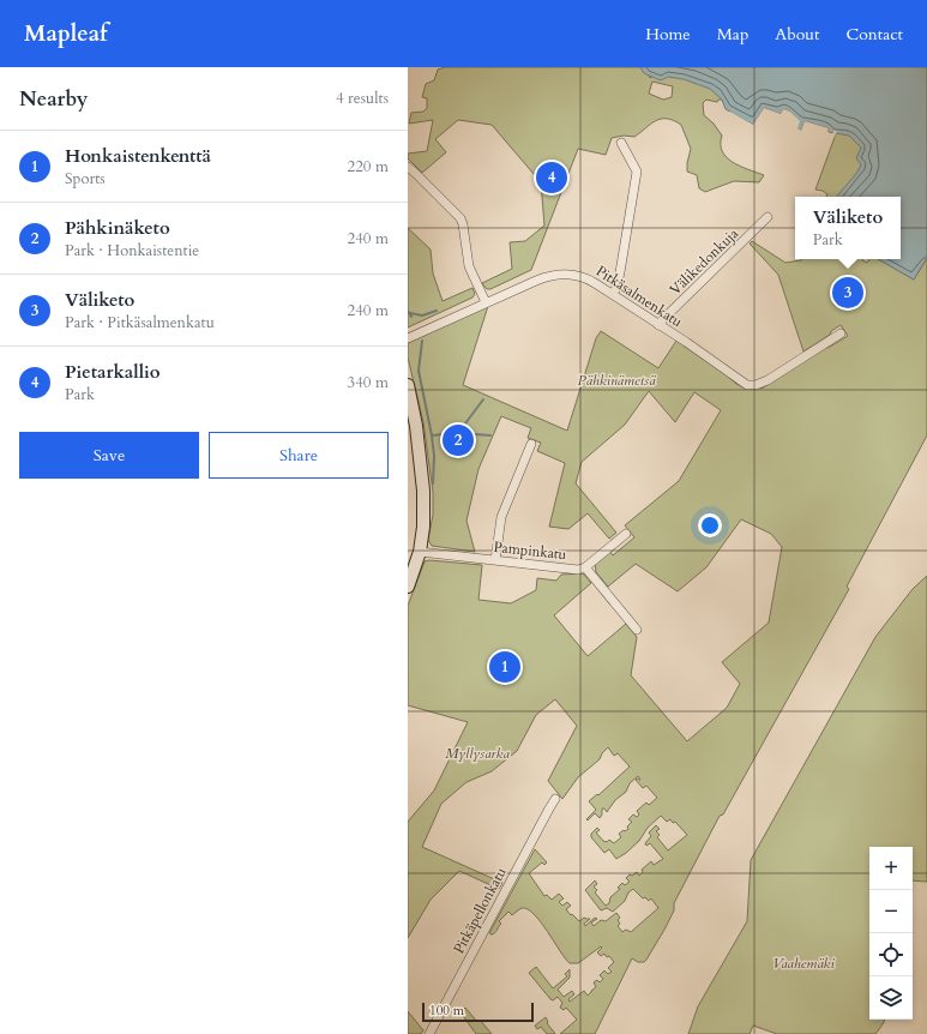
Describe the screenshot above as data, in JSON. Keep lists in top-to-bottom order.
{
  "streets": {
    "street": [
      "Välikedonkuja",
      "Pitkäsalmenkatu",
      "Pampinkatu",
      "Pitkäpellonkatu"
    ]
  },
  "crossings": [
    ["Välikedonkuja", "Pitkäsalmenkatu"]
  ],
  "parks": ["Pähkinämetsä", "Myllysarka", "Vaahemäki"],
  "scale_bar": "100 m",
  "page": {
    "header": "Mapleaf",
    "nav": [
      "Home",
      "Map",
      "About",
      "Contact"
    ],
    "heading": ["Nearby", "4 results"],
    "list": [
      {
        "mark": "1",
        "name": "Honkaistenkenttä",
        "note": "Sports",
        "value": "220 m"
      },
      {
        "mark": "2",
        "name": "Pähkinäketo",
        "note": "Park · Honkaistentie",
        "value": "240 m"
      },
      {
        "mark": "3",
        "name": "Väliketo",
        "note": "Park · Pitkäsalmenkatu",
        "value": "240 m"
      },
      {
        "mark": "4",
        "name": "Pietarkallio",
        "note": "Park",
        "value": "340 m"
      }
    ],
    "pins": [
      "4",
      "3",
      "2",
      "1"
    ],
    "popup": ["Väliketo", "Park"],
    "buttons": ["Save", "Share"],
    "map_buttons": ["+", "−"],
    "scale": "100 m"
  }
}
